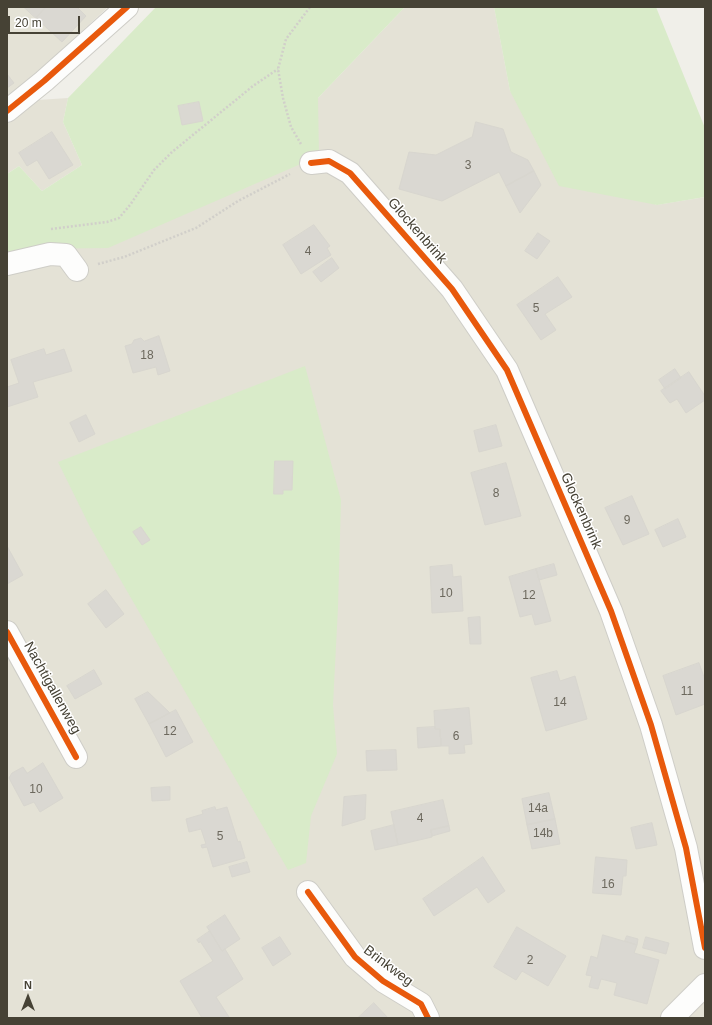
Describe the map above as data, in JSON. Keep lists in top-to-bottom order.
{
  "streets": {
    "street": ["Glockenbrink", "Nachtigallenweg", "Brinkweg"]
  },
  "house_numbers": [
    "3",
    "4",
    "5",
    "18",
    "8",
    "9",
    "10",
    "12",
    "11",
    "14",
    "12",
    "6",
    "10",
    "14a",
    "4",
    "14b",
    "5",
    "16",
    "2"
  ],
  "scale_bar": "20 m",
  "north": "top"
}
